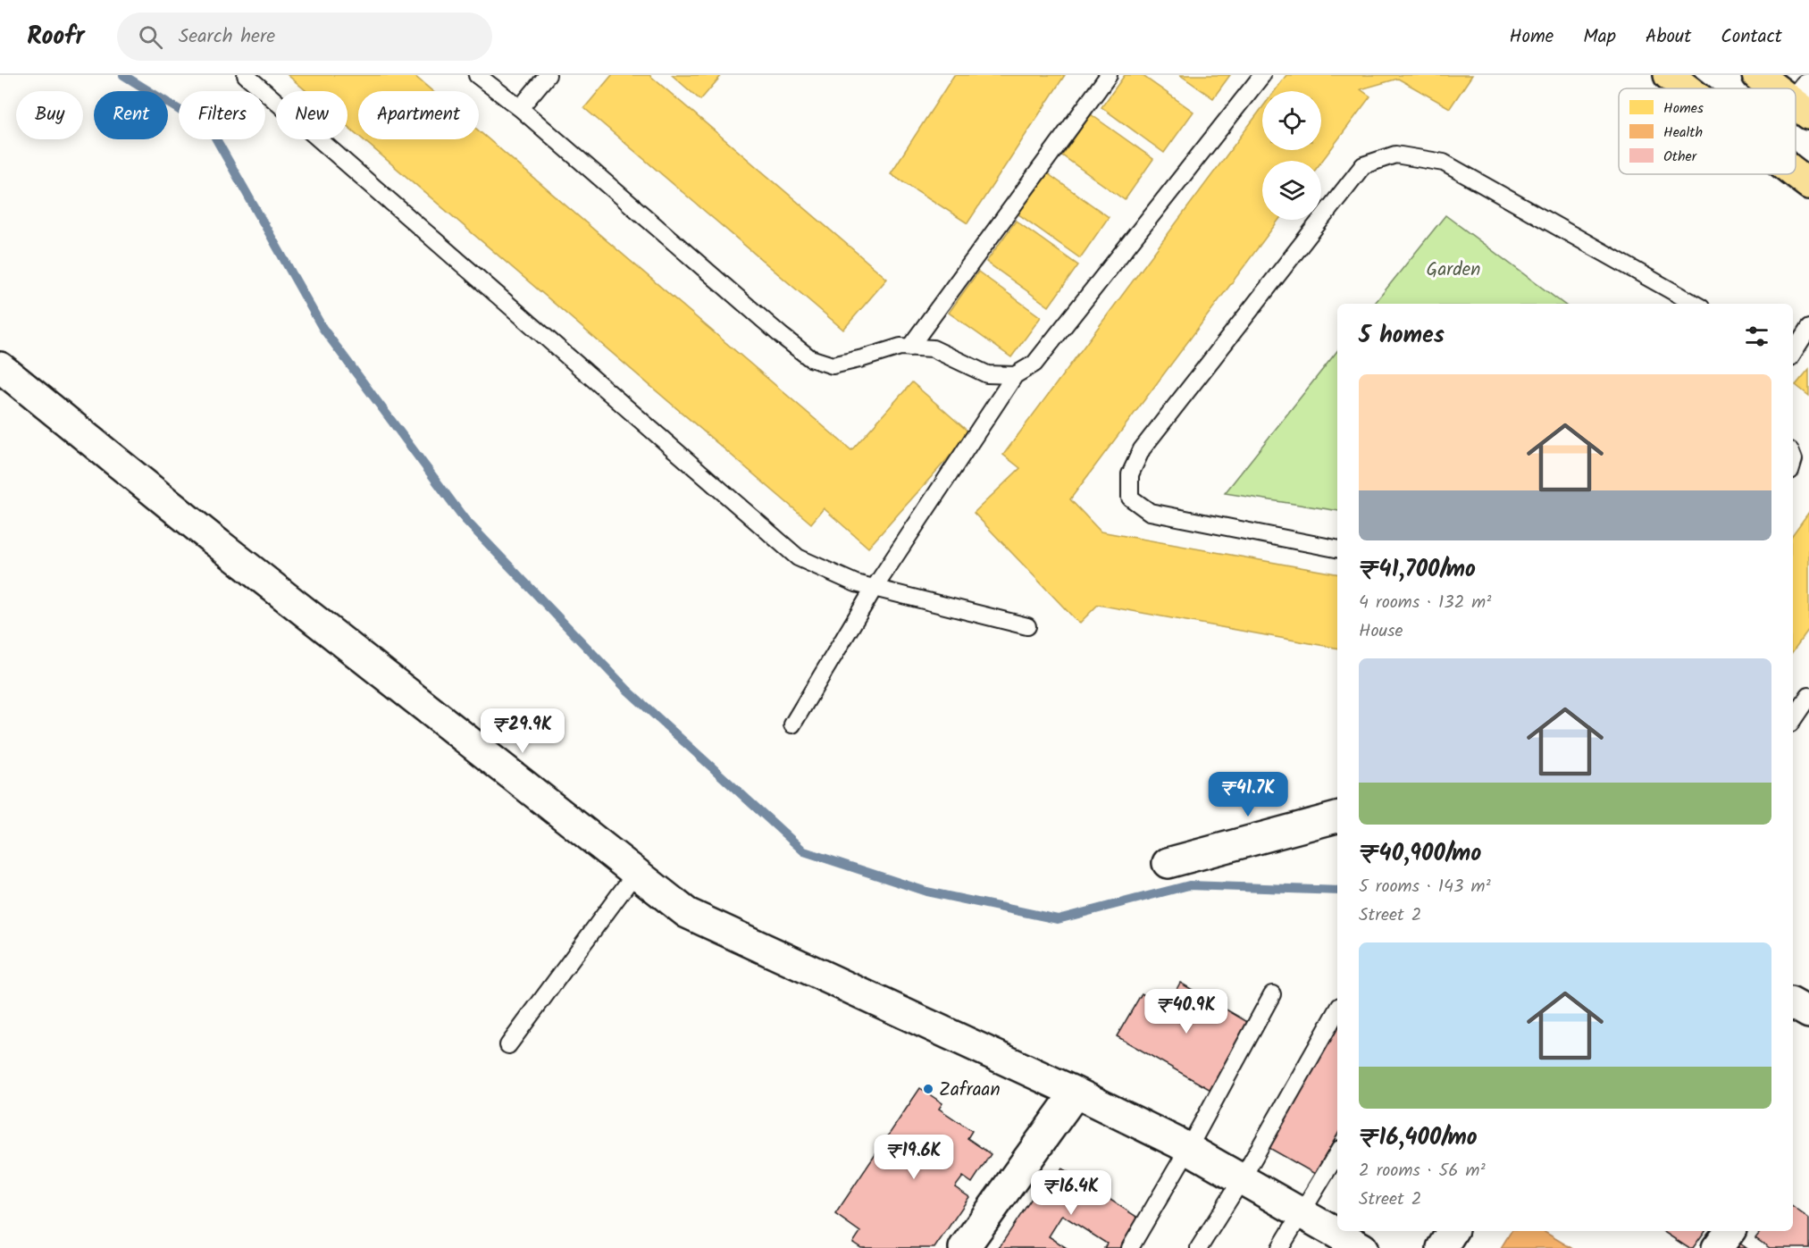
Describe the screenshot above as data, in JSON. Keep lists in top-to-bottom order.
{
  "parks": ["Garden"],
  "places": ["Zafraan"],
  "legend": ["Homes", "Health", "Other"],
  "page": {
    "header": "Roofr",
    "search": "Search here",
    "nav": [
      "Home",
      "Map",
      "About",
      "Contact"
    ],
    "chip": [
      "Buy",
      "Rent",
      "Filters",
      "New",
      "Apartment"
    ],
    "heading": "5 homes",
    "list": [
      {
        "name": "₹41,700/mo",
        "note": "4 rooms · 132 m² · House"
      },
      {
        "name": "₹40,900/mo",
        "note": "5 rooms · 143 m² · Street 2"
      },
      {
        "name": "₹16,400/mo",
        "note": "2 rooms · 56 m² · Street 2"
      }
    ],
    "price": [
      "₹29.9K",
      "₹41.7K",
      "₹40.9K",
      "₹19.6K",
      "₹16.4K"
    ]
  }
}
